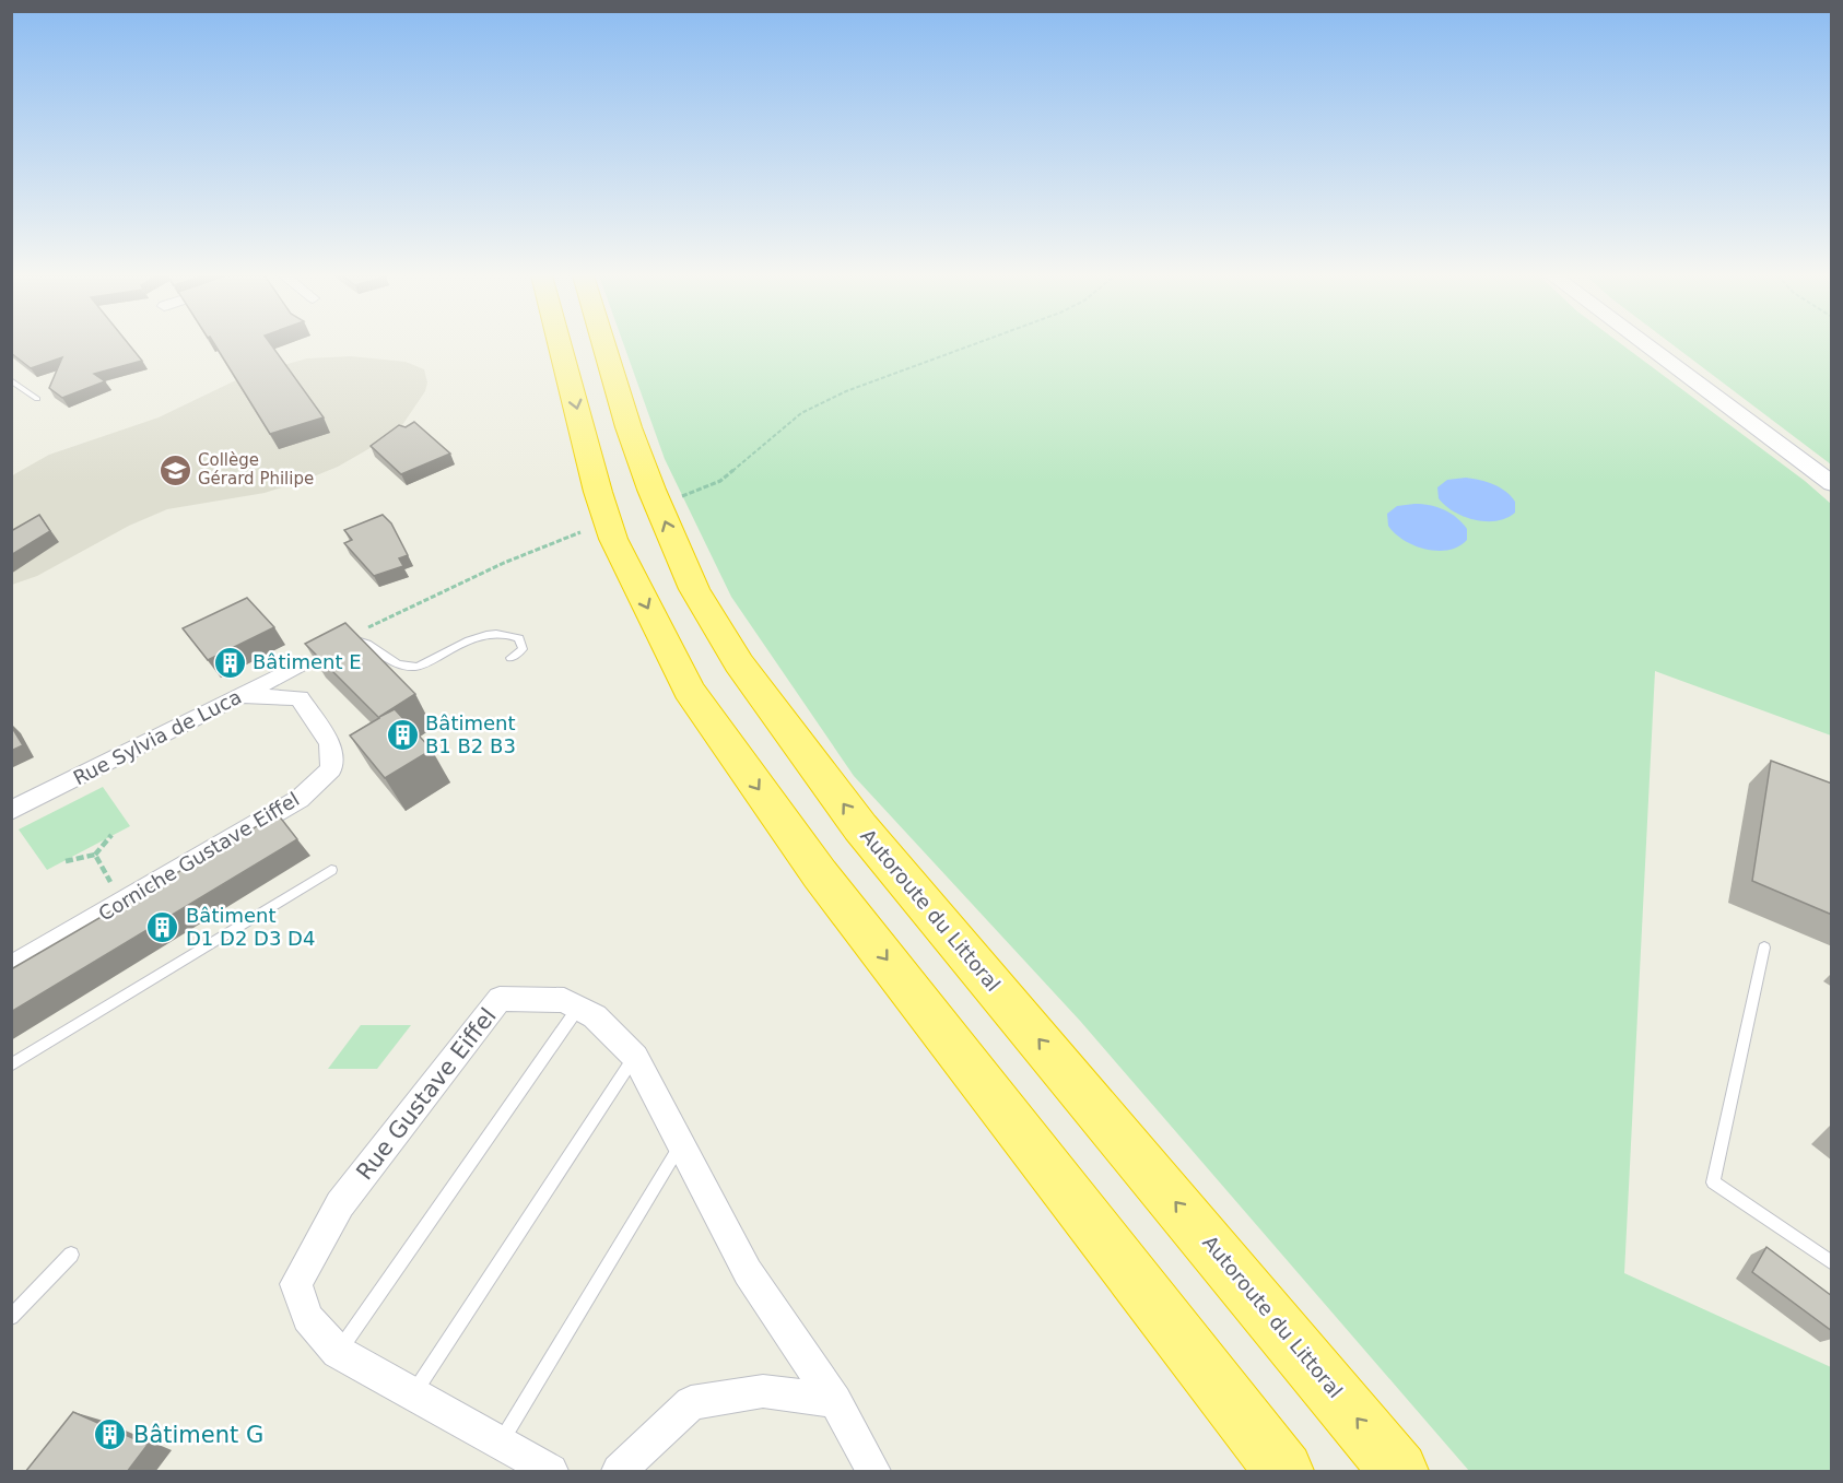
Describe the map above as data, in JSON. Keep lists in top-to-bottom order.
{
  "streets": {
    "highway": ["Autoroute du Littoral"],
    "street": ["Rue Sylvia de Luca", "Corniche Gustave Eiffel", "Rue Gustave Eiffel"]
  },
  "crossings": [
    ["Rue Sylvia de Luca", "Corniche Gustave Eiffel"]
  ],
  "places": {
    "school or university": ["Collège Gérard Philipe"],
    "building": [
      "Bâtiment E",
      "Bâtiment B1 B2 B3",
      "Bâtiment D1 D2 D3 D4",
      "Bâtiment G"
    ]
  }
}
